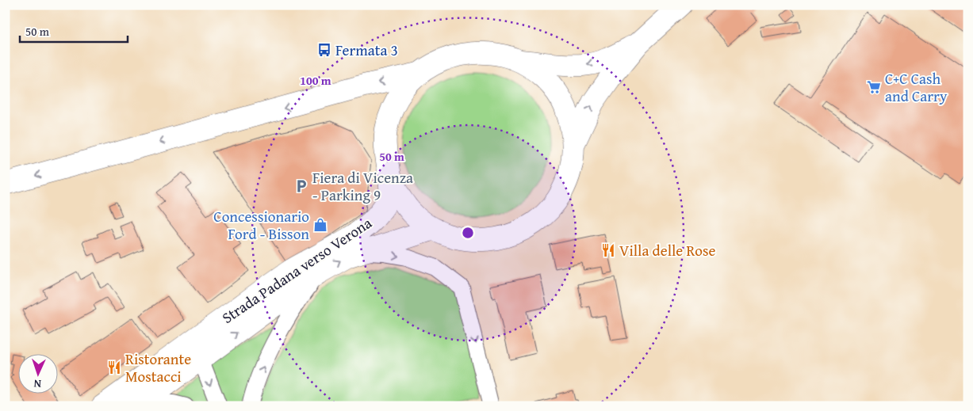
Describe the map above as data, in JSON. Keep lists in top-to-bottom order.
{
  "streets": {
    "main road": ["Strada Padana verso Verona"]
  },
  "places": {
    "bus stop": ["Fermata 3"],
    "supermarket": ["C+C Cash and Carry"],
    "parking": ["Fiera di Vicenza - Parking 9"],
    "shop": ["Concessionario Ford - Bisson"],
    "restaurant": ["Villa delle Rose", "Ristorante Mostacci"]
  },
  "scale_bar": "50 m",
  "north": "bottom",
  "rings": ["100 m", "50 m"]
}
